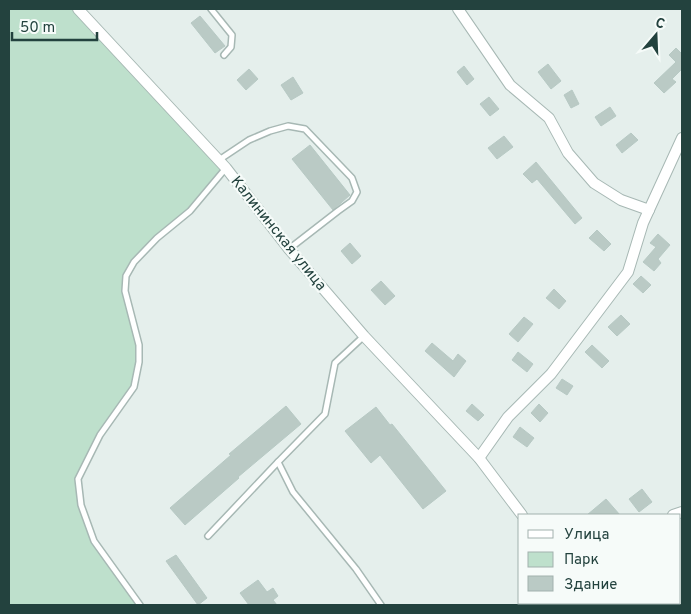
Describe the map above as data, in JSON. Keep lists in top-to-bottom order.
{
  "streets": {
    "street": ["Калининская улица"]
  },
  "legend": ["Улица", "Парк", "Здание"],
  "scale_bar": "50 m",
  "north": "top"
}
